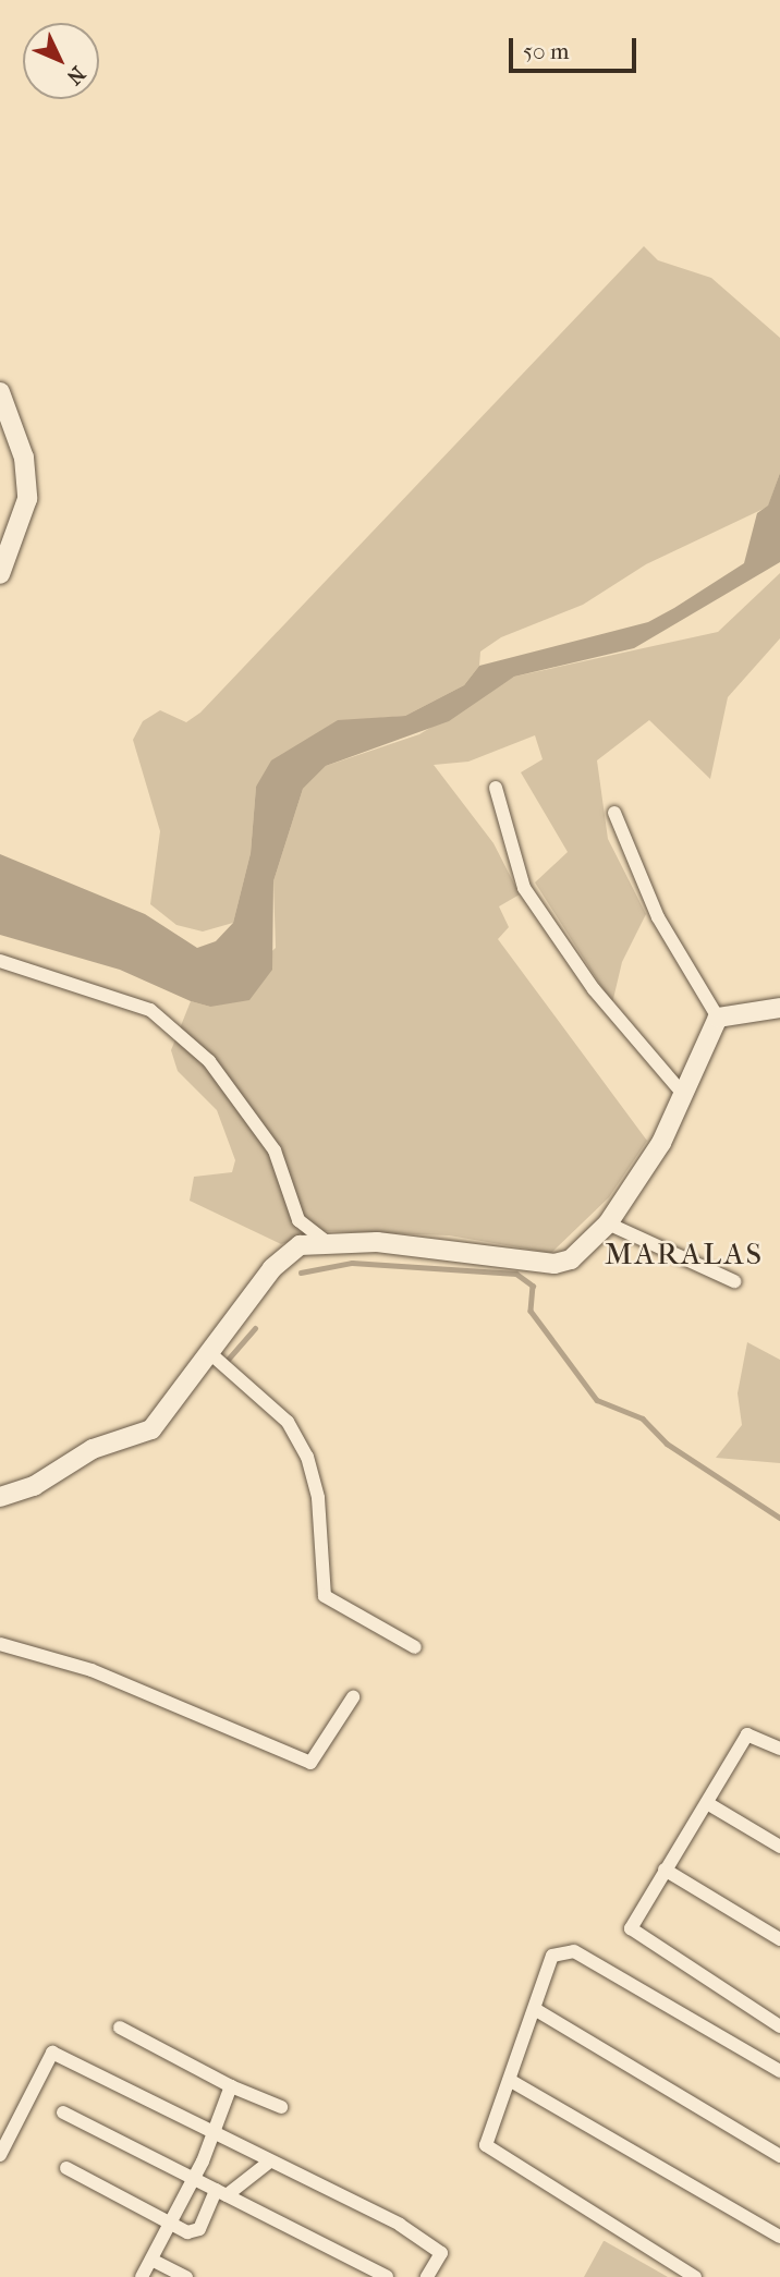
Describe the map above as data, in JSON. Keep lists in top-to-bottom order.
{
  "districts": ["MARALAS"],
  "scale_bar": "50 m",
  "north": "bottom right"
}
